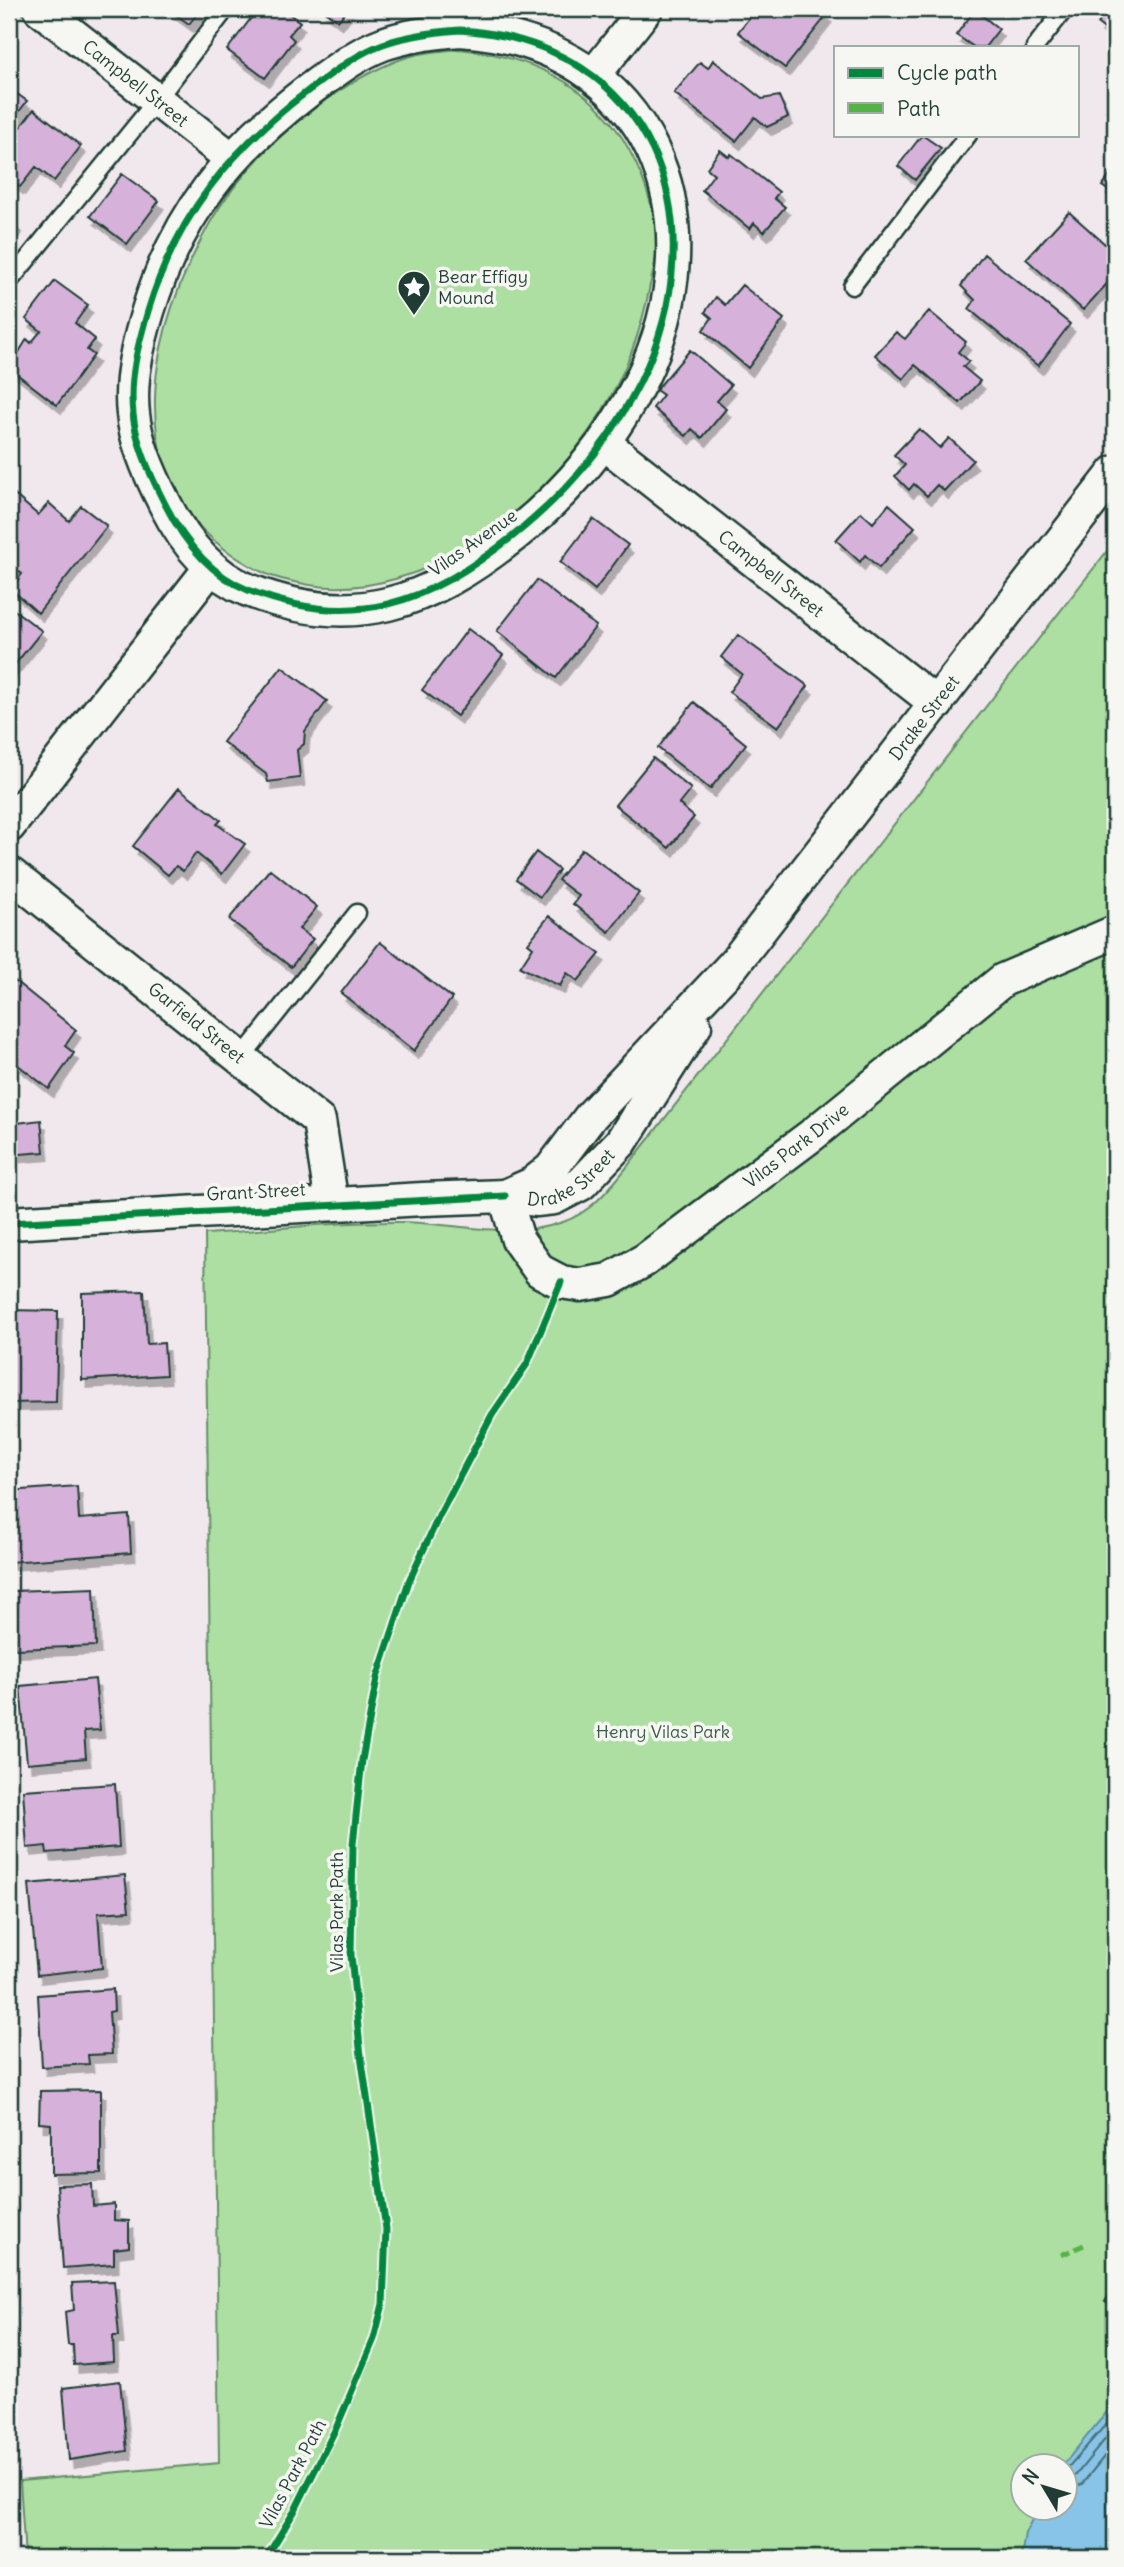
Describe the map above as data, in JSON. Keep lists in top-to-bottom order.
{
  "streets": {
    "street": [
      "Campbell Street",
      "Vilas Avenue",
      "Drake Street",
      "Garfield Street",
      "Vilas Park Drive",
      "Grant Street"
    ],
    "cycle path": ["Vilas Park Path"]
  },
  "crossings": [
    ["Campbell Street", "Vilas Avenue"],
    ["Campbell Street", "Drake Street"],
    ["Drake Street", "Vilas Park Drive"],
    ["Drake Street", "Grant Street"],
    ["Garfield Street", "Grant Street"],
    ["Vilas Park Drive", "Grant Street"]
  ],
  "parks": ["Henry Vilas Park"],
  "places": {
    "place": ["Bear Effigy Mound"]
  },
  "legend": ["Cycle path", "Path"],
  "north": "top left"
}
